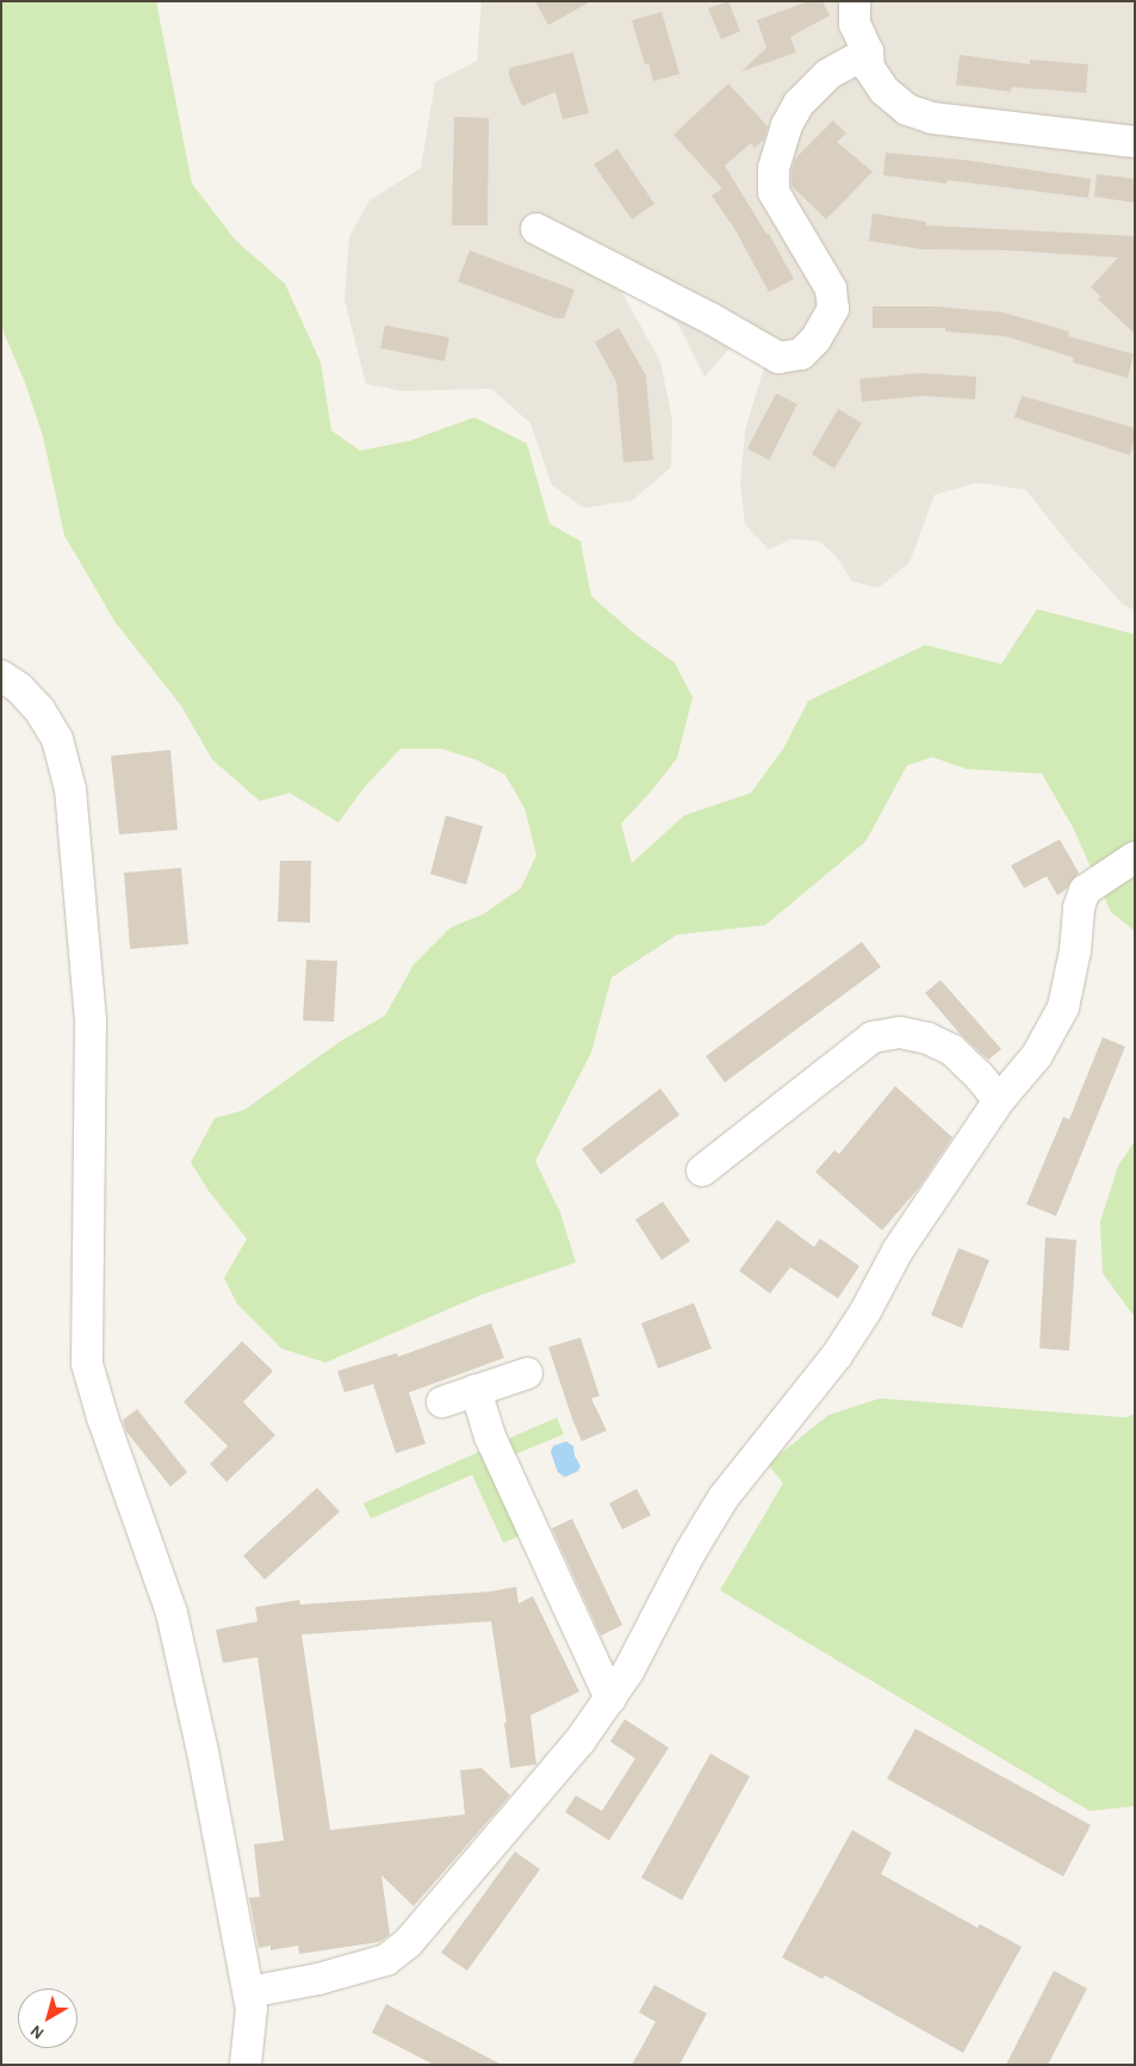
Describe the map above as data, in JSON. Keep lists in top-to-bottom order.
{
  "north": "bottom left"
}
